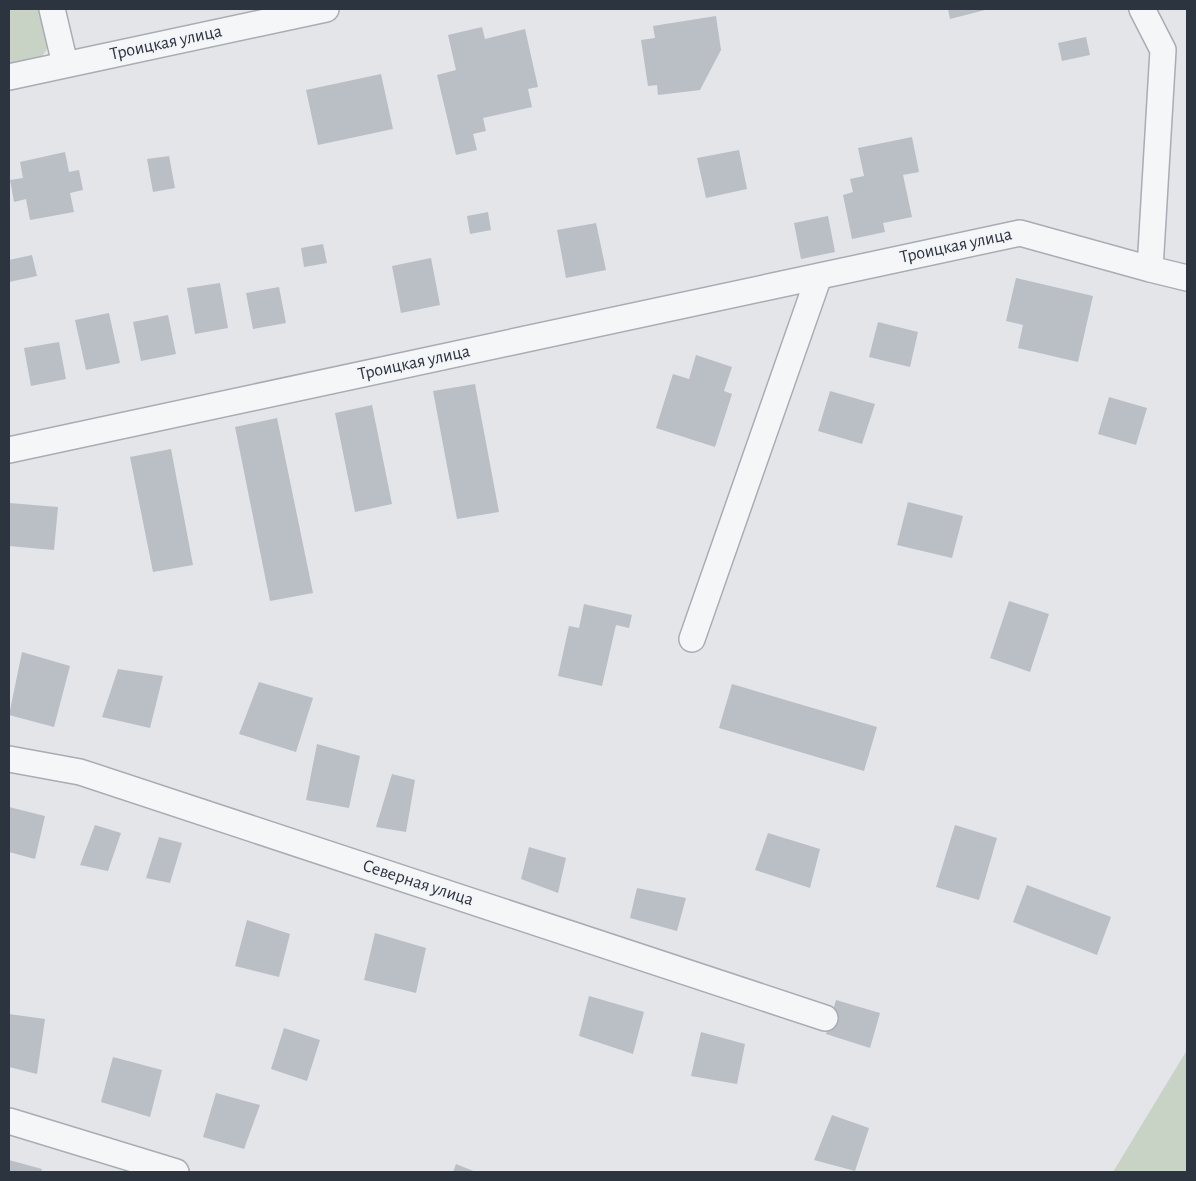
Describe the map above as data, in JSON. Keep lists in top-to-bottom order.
{
  "streets": {
    "street": ["Троицкая улица", "Северная улица"]
  }
}
